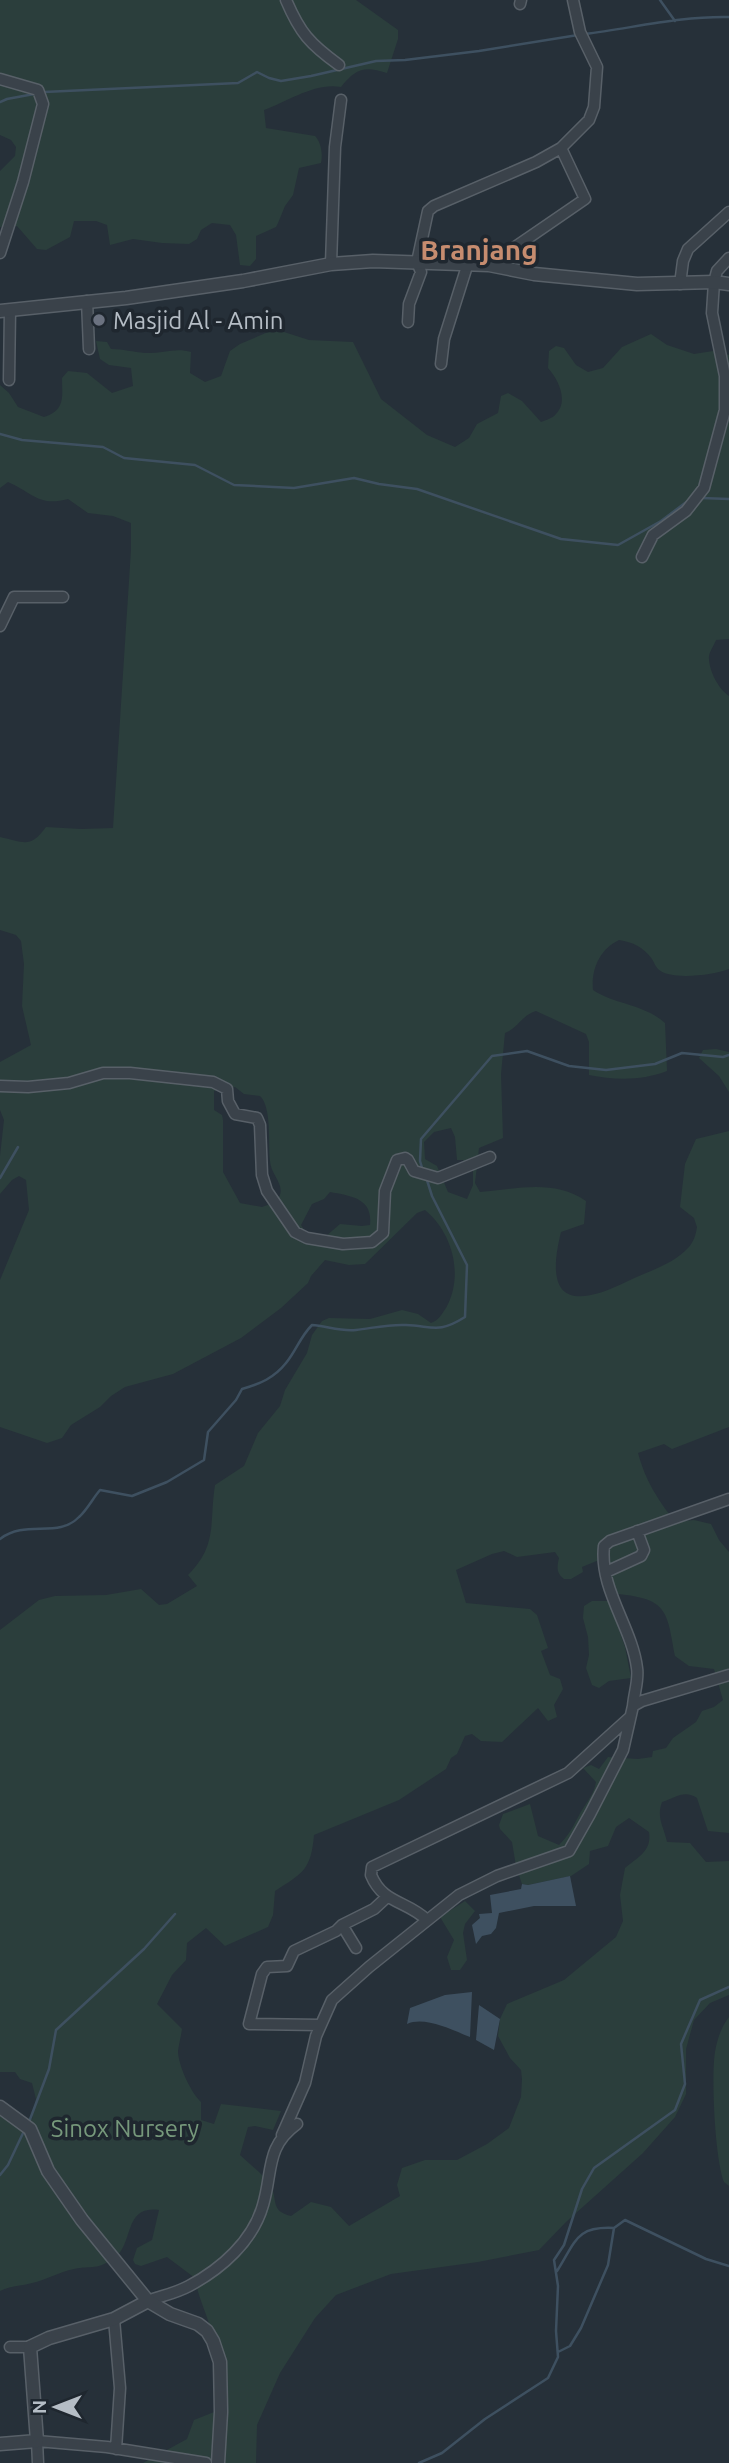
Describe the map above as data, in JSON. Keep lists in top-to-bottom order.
{
  "districts": ["Branjang"],
  "parks": ["Sinox Nursery"],
  "places": ["Masjid Al - Amin"],
  "north": "left"
}
